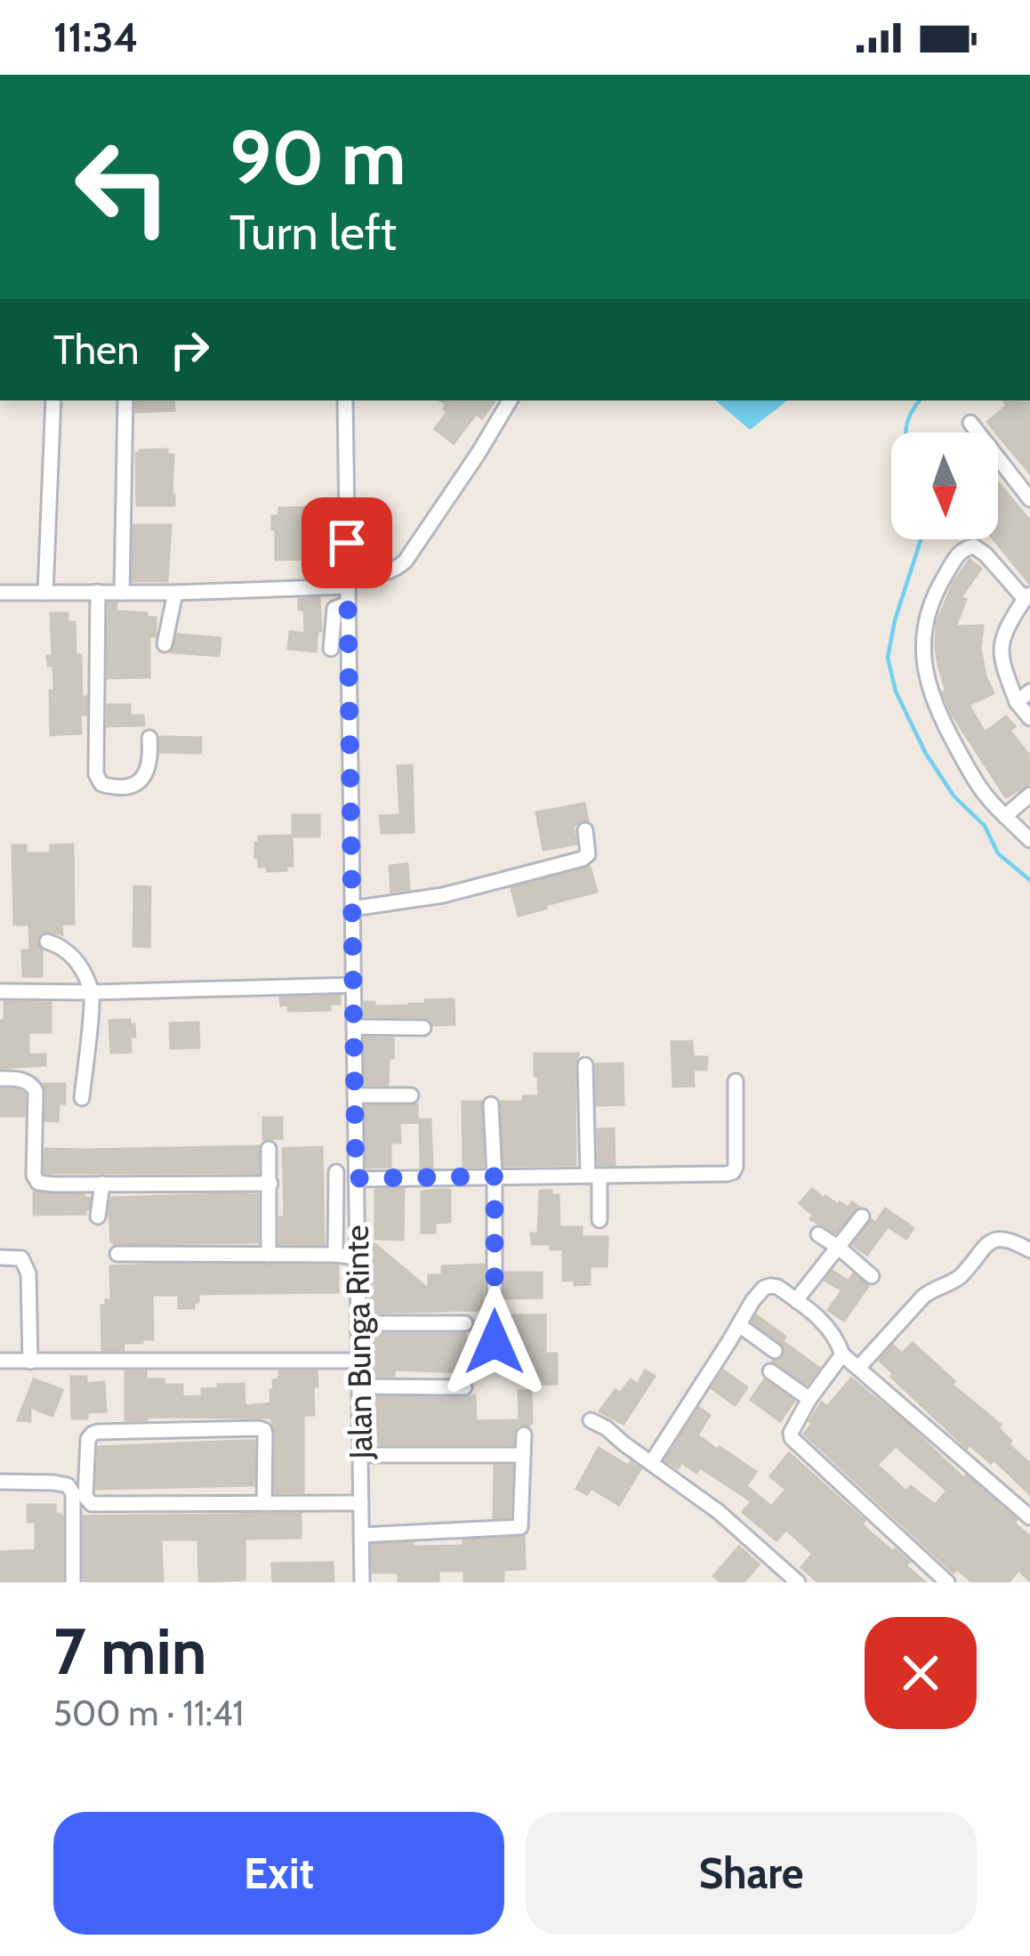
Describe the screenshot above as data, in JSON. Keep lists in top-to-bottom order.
{
  "streets": {
    "street": ["Jalan Bunga Rinte"]
  },
  "north": "bottom",
  "page": {
    "status": "11:34",
    "turn": ["90 m", "Turn left"],
    "then": "Then",
    "heading": ["7 min", "500 m · 11:41"],
    "buttons": ["Exit", "Share"]
  }
}
